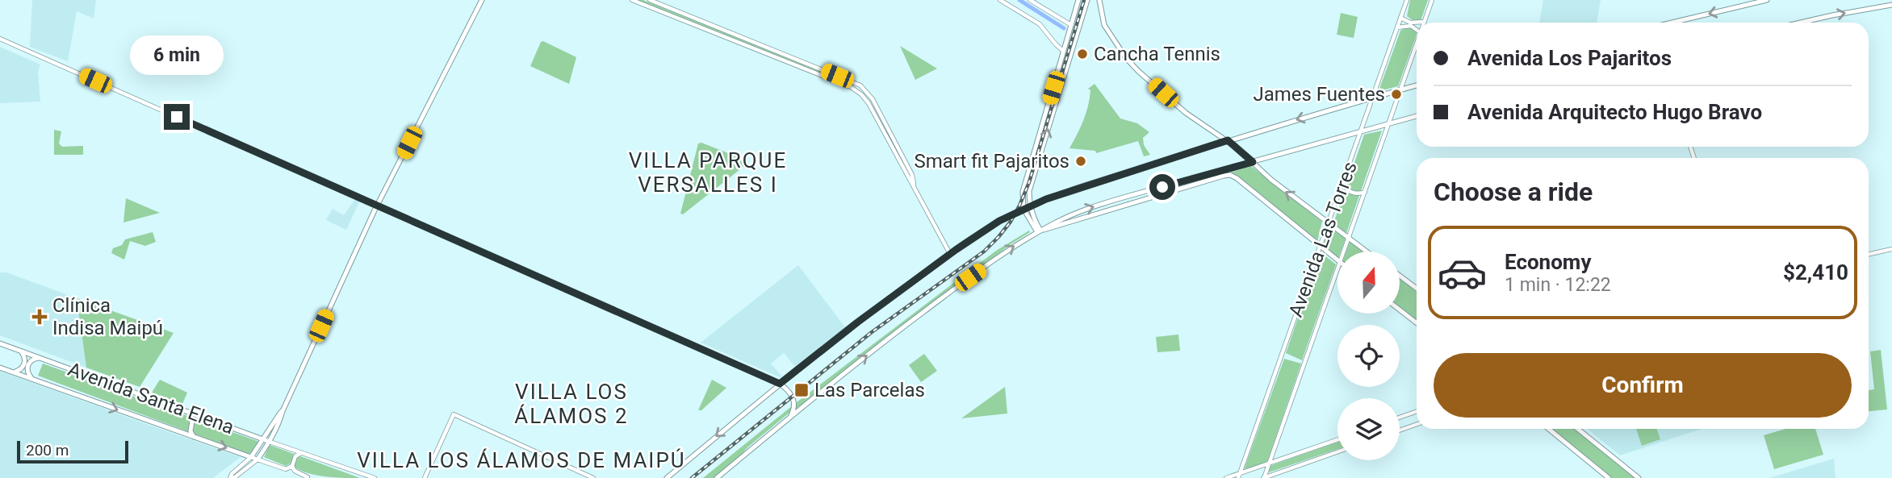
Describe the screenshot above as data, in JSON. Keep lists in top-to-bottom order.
{
  "streets": {
    "main road": ["Avenida Santa Elena"],
    "street": ["Avenida Las Torres"]
  },
  "districts": ["VILLA PARQUE VERSALLES I", "VILLA LOS ÁLAMOS 2", "VILLA LOS ÁLAMOS DE MAIPÚ"],
  "places": {
    "other": ["Cancha Tennis", "James Fuentes", "Smart fit Pajaritos"],
    "health": ["Clínica Indisa Maipú"],
    "transit": ["Las Parcelas"]
  },
  "scale_bar": "200 m",
  "north": "top",
  "page": {
    "banner": ["Avenida Los Pajaritos", "Avenida Arquitecto Hugo Bravo"],
    "bubble": "6 min",
    "heading": "Choose a ride",
    "list": [
      {
        "name": "Economy",
        "note": "1 min · 12:22",
        "value": "$2,410"
      }
    ],
    "buttons": "Confirm",
    "scale": "200 m"
  }
}
